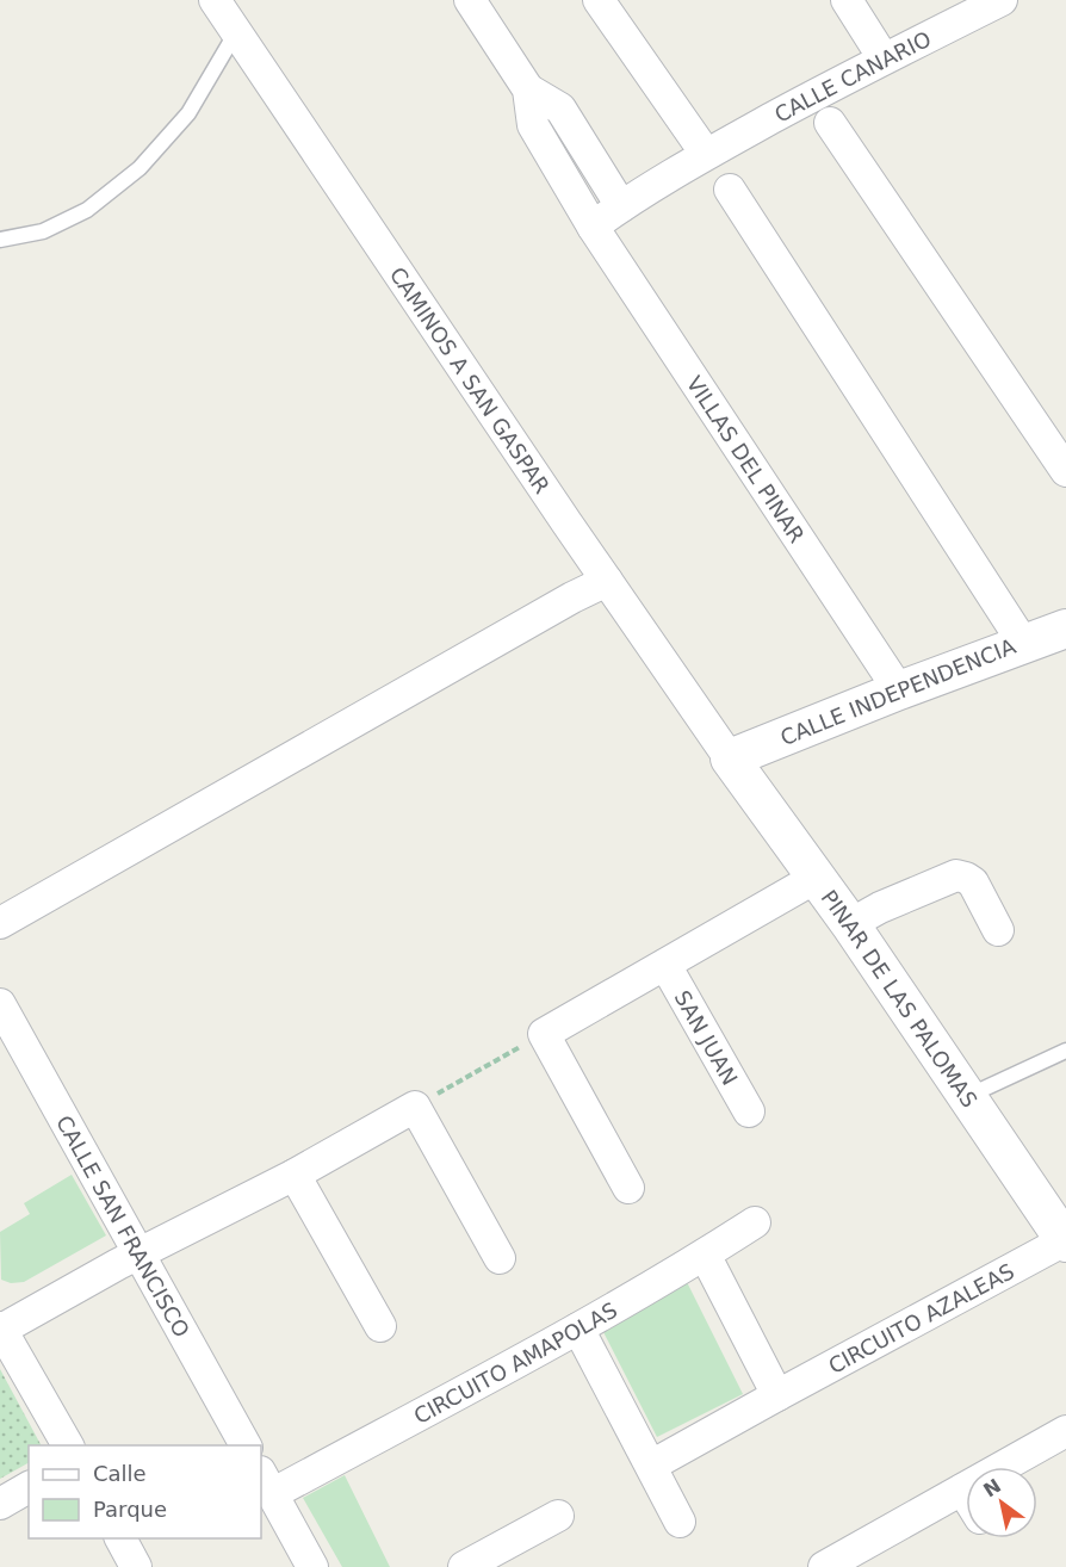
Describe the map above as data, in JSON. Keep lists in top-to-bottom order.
{
  "streets": {
    "street": [
      "CALLE CANARIO",
      "CAMINOS A SAN GASPAR",
      "VILLAS DEL PINAR",
      "CALLE INDEPENDENCIA",
      "PINAR DE LAS PALOMAS",
      "SAN JUAN",
      "CALLE SAN FRANCISCO",
      "CIRCUITO AZALEAS",
      "CIRCUITO AMAPOLAS"
    ]
  },
  "crossings": [
    ["CAMINOS A SAN GASPAR", "CALLE INDEPENDENCIA"],
    ["CAMINOS A SAN GASPAR", "PINAR DE LAS PALOMAS"],
    ["VILLAS DEL PINAR", "CALLE INDEPENDENCIA"],
    ["CALLE INDEPENDENCIA", "PINAR DE LAS PALOMAS"],
    ["PINAR DE LAS PALOMAS", "CIRCUITO AZALEAS"]
  ],
  "legend": ["Calle", "Parque"],
  "north": "top left"
}
